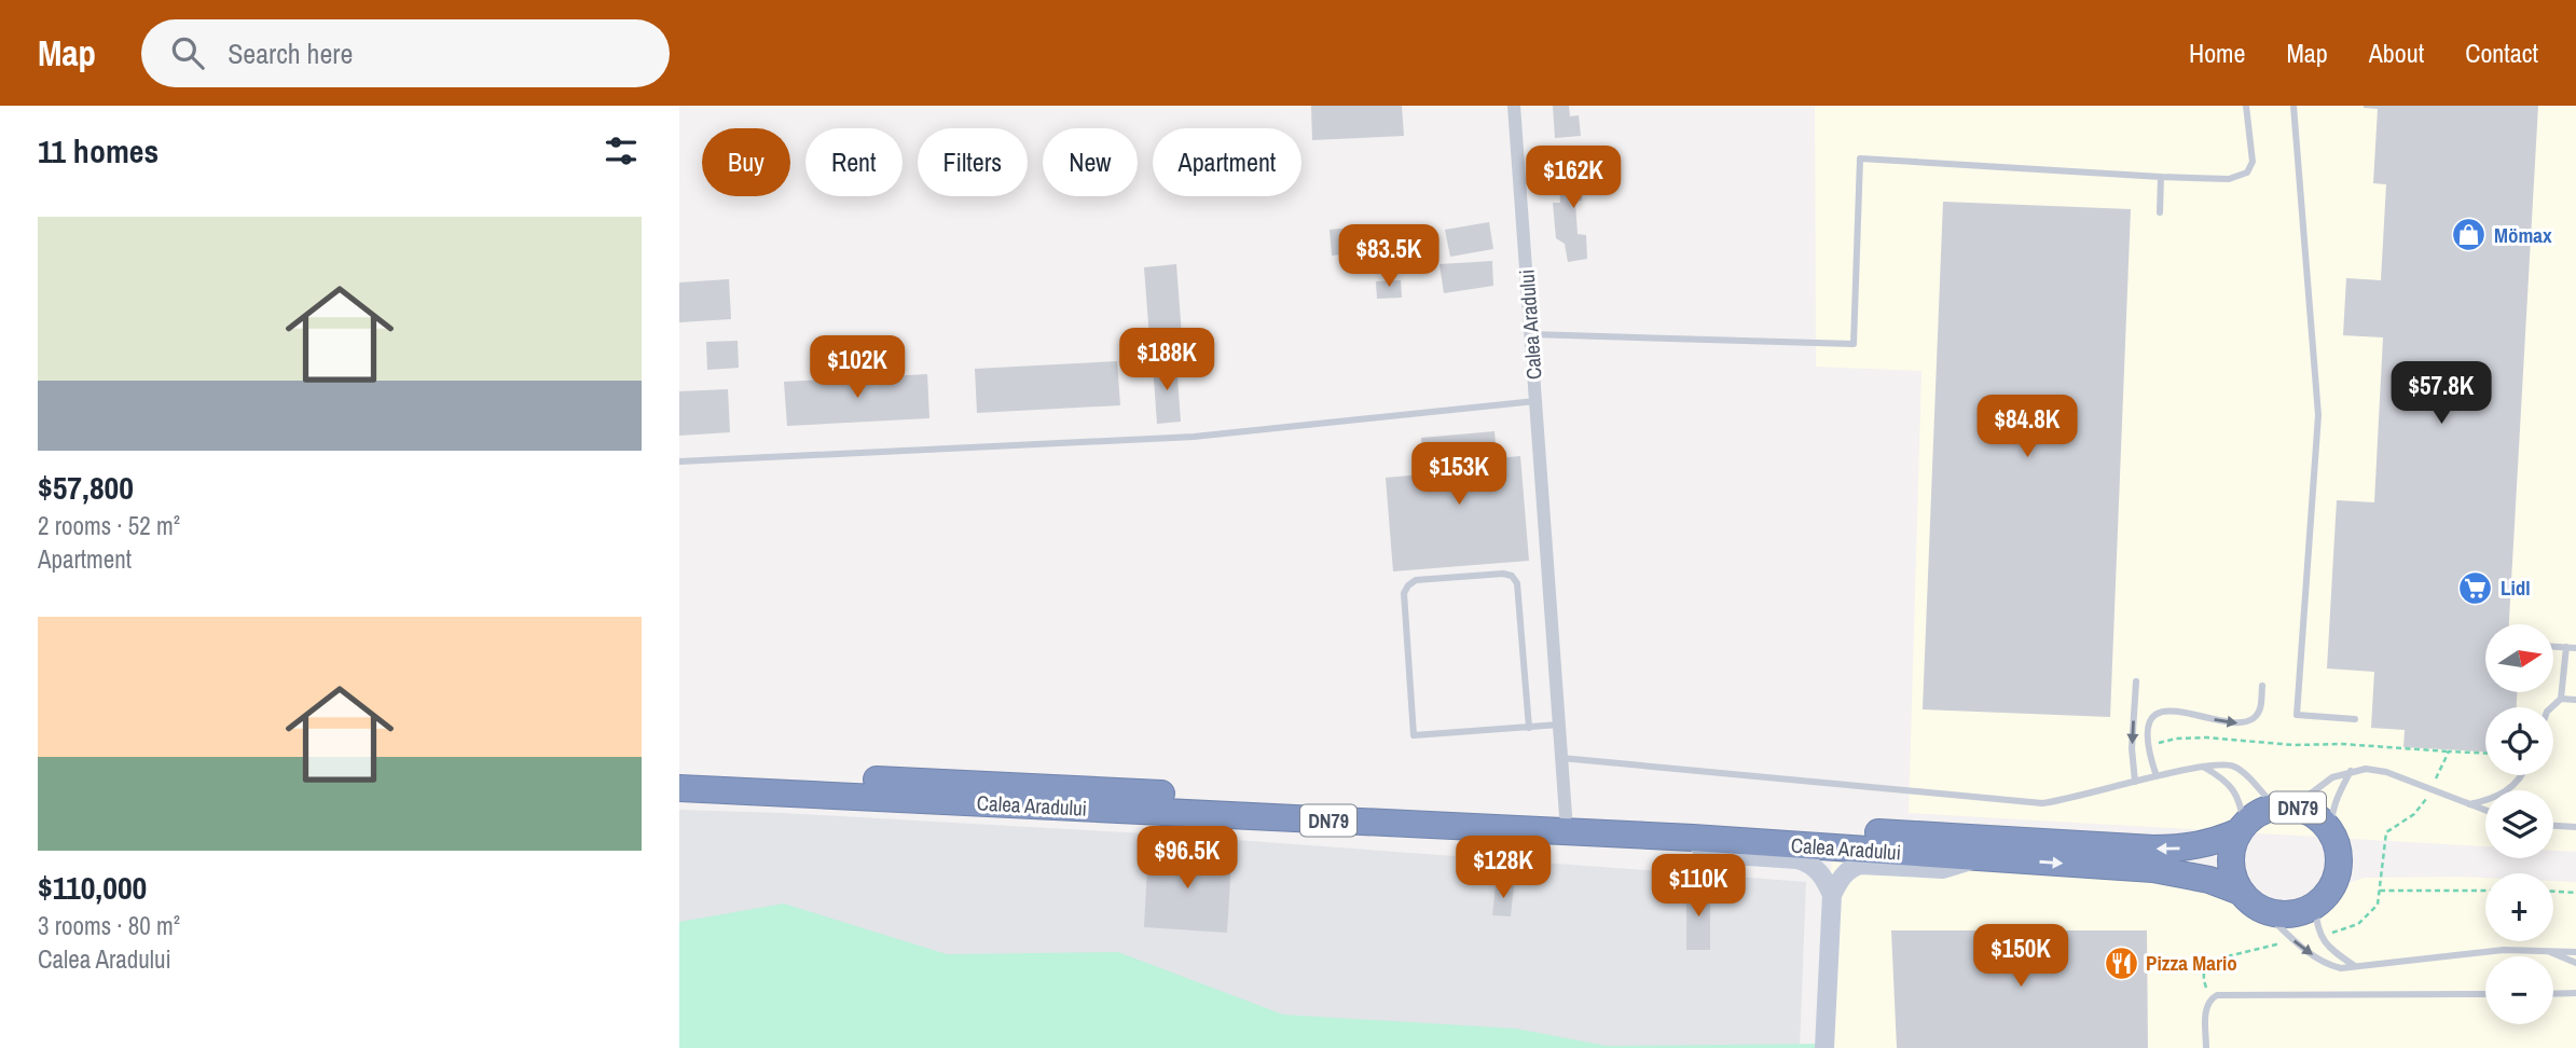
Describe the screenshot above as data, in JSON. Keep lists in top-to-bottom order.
{
  "streets": {
    "highway": ["Calea Aradului", "DN79"]
  },
  "crossings": [
    ["Calea Aradului", "DN79"]
  ],
  "places": {
    "shop": ["Mömax"],
    "supermarket": ["Lidl"],
    "restaurant": ["Pizza Mario"]
  },
  "north": "right",
  "page": {
    "header": "Map",
    "search": "Search here",
    "nav": [
      "Home",
      "Map",
      "About",
      "Contact"
    ],
    "heading": "11 homes",
    "chip": [
      "Buy",
      "Rent",
      "Filters",
      "New",
      "Apartment"
    ],
    "price": [
      "$162K",
      "$83.5K",
      "$188K",
      "$102K",
      "$57.8K",
      "$84.8K",
      "$153K",
      "$96.5K",
      "$128K",
      "$110K",
      "$150K"
    ],
    "list": [
      {
        "name": "$57,800",
        "note": "2 rooms · 52 m² · Apartment"
      },
      {
        "name": "$110,000",
        "note": "3 rooms · 80 m² · Calea Aradului"
      }
    ],
    "map_buttons": ["+", "−"]
  }
}
